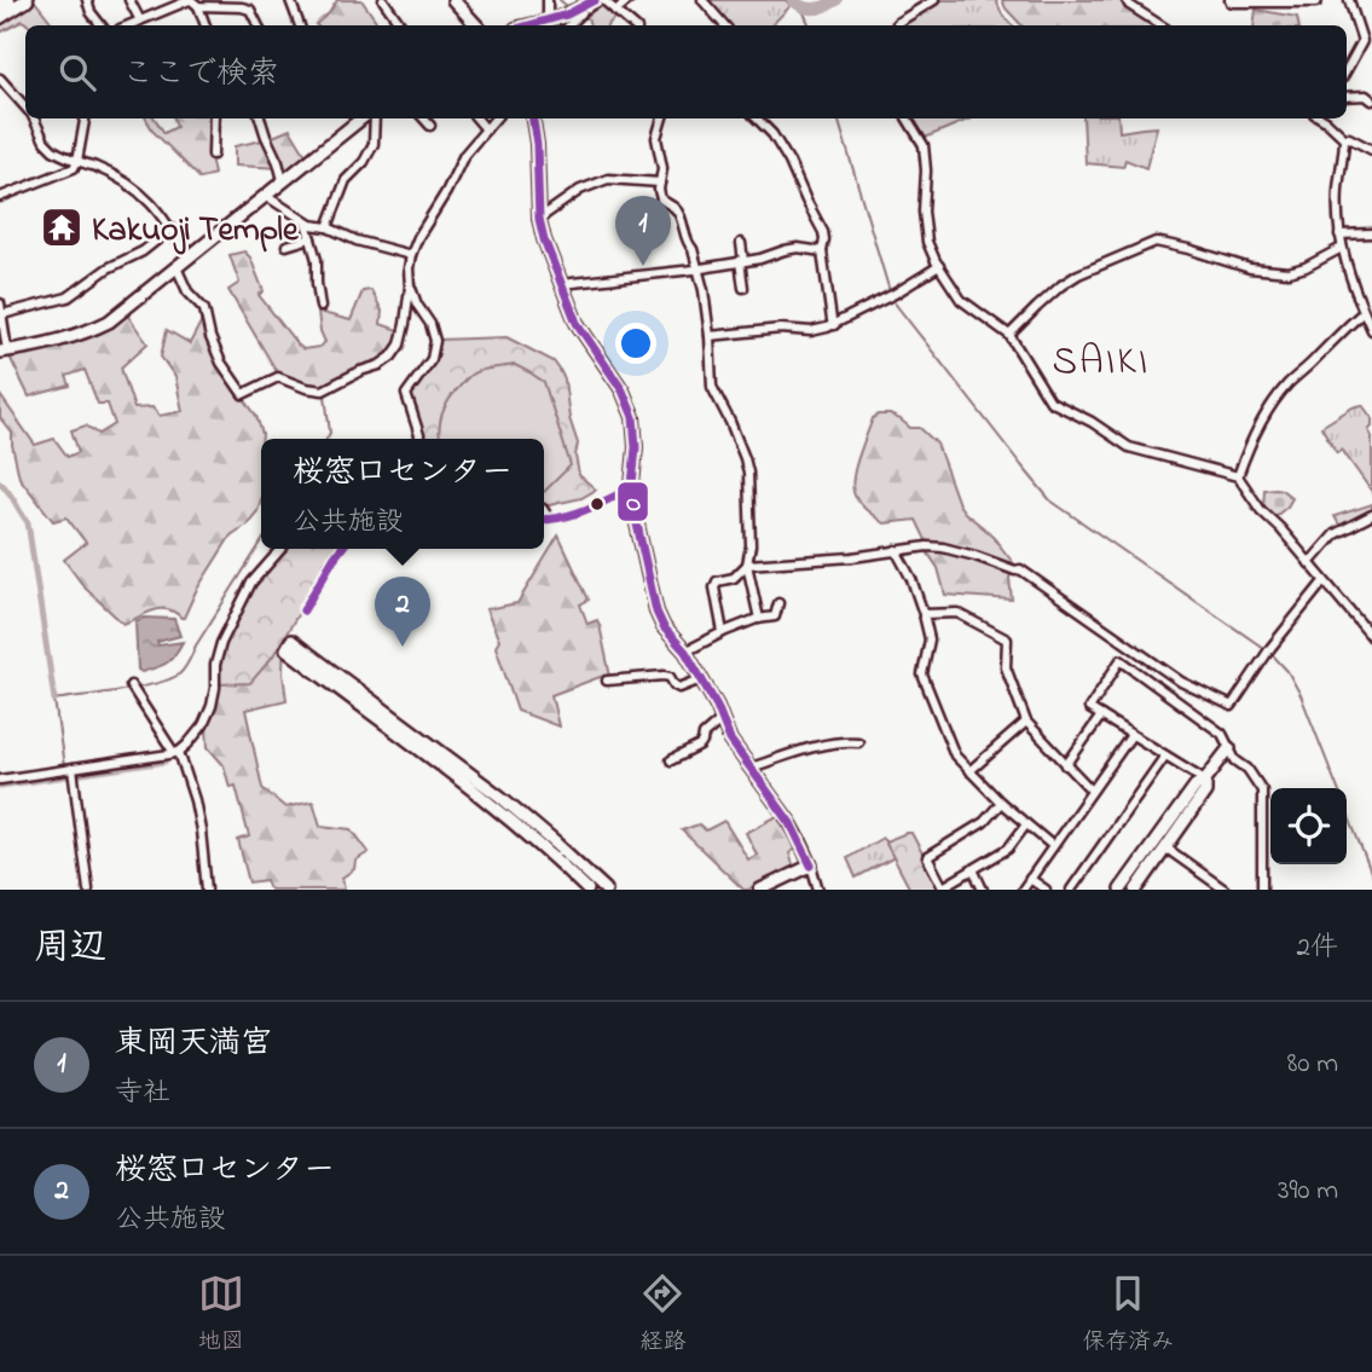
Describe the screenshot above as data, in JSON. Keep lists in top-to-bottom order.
{
  "districts": ["SAIKI"],
  "places": {
    "temple": ["Kakuoji Temple"]
  },
  "lines": ["transit line O"],
  "page": {
    "search": "ここで検索",
    "pins": ["1", "2"],
    "popup": ["桜窓口センター", "公共施設"],
    "heading": ["周辺", "2件"],
    "list": [
      {
        "mark": "1",
        "name": "東岡天満宮",
        "note": "寺社",
        "value": "80 m"
      },
      {
        "mark": "2",
        "name": "桜窓口センター",
        "note": "公共施設",
        "value": "390 m"
      }
    ],
    "nav": ["地図", "経路", "保存済み"]
  }
}
